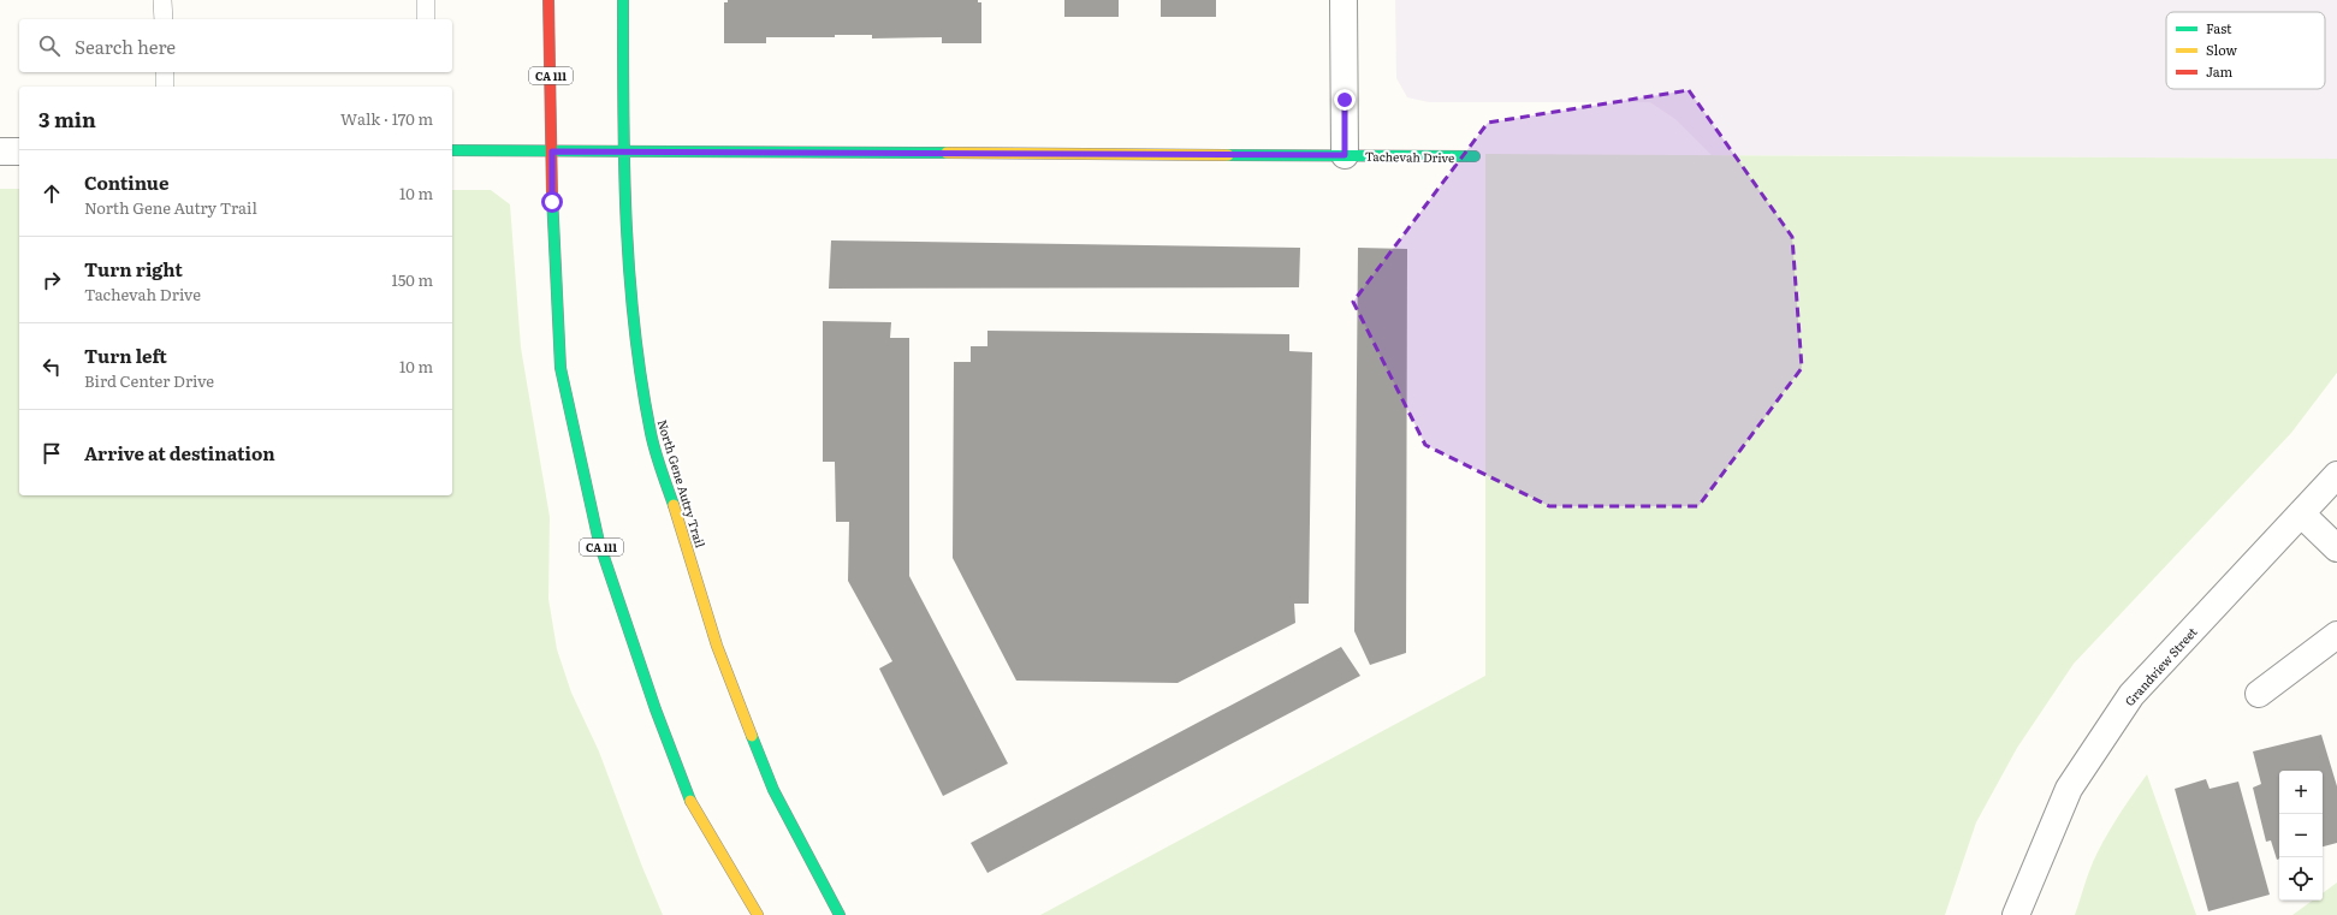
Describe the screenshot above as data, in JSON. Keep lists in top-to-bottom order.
{
  "streets": {
    "main road": ["CA 111", "Tachevah Drive", "North Gene Autry Trail"],
    "street": ["Grandview Street"]
  },
  "crossings": [
    ["CA 111", "Tachevah Drive"],
    ["Tachevah Drive", "North Gene Autry Trail"]
  ],
  "legend": ["Fast", "Slow", "Jam"],
  "page": {
    "search": "Search here",
    "heading": ["3 min", "Walk · 170 m"],
    "list": [
      ["Continue", "North Gene Autry Trail", "10 m"],
      ["Turn right", "Tachevah Drive", "150 m"],
      ["Turn left", "Bird Center Drive", "10 m"],
      "Arrive at destination"
    ],
    "map_buttons": ["+", "−"]
  }
}
